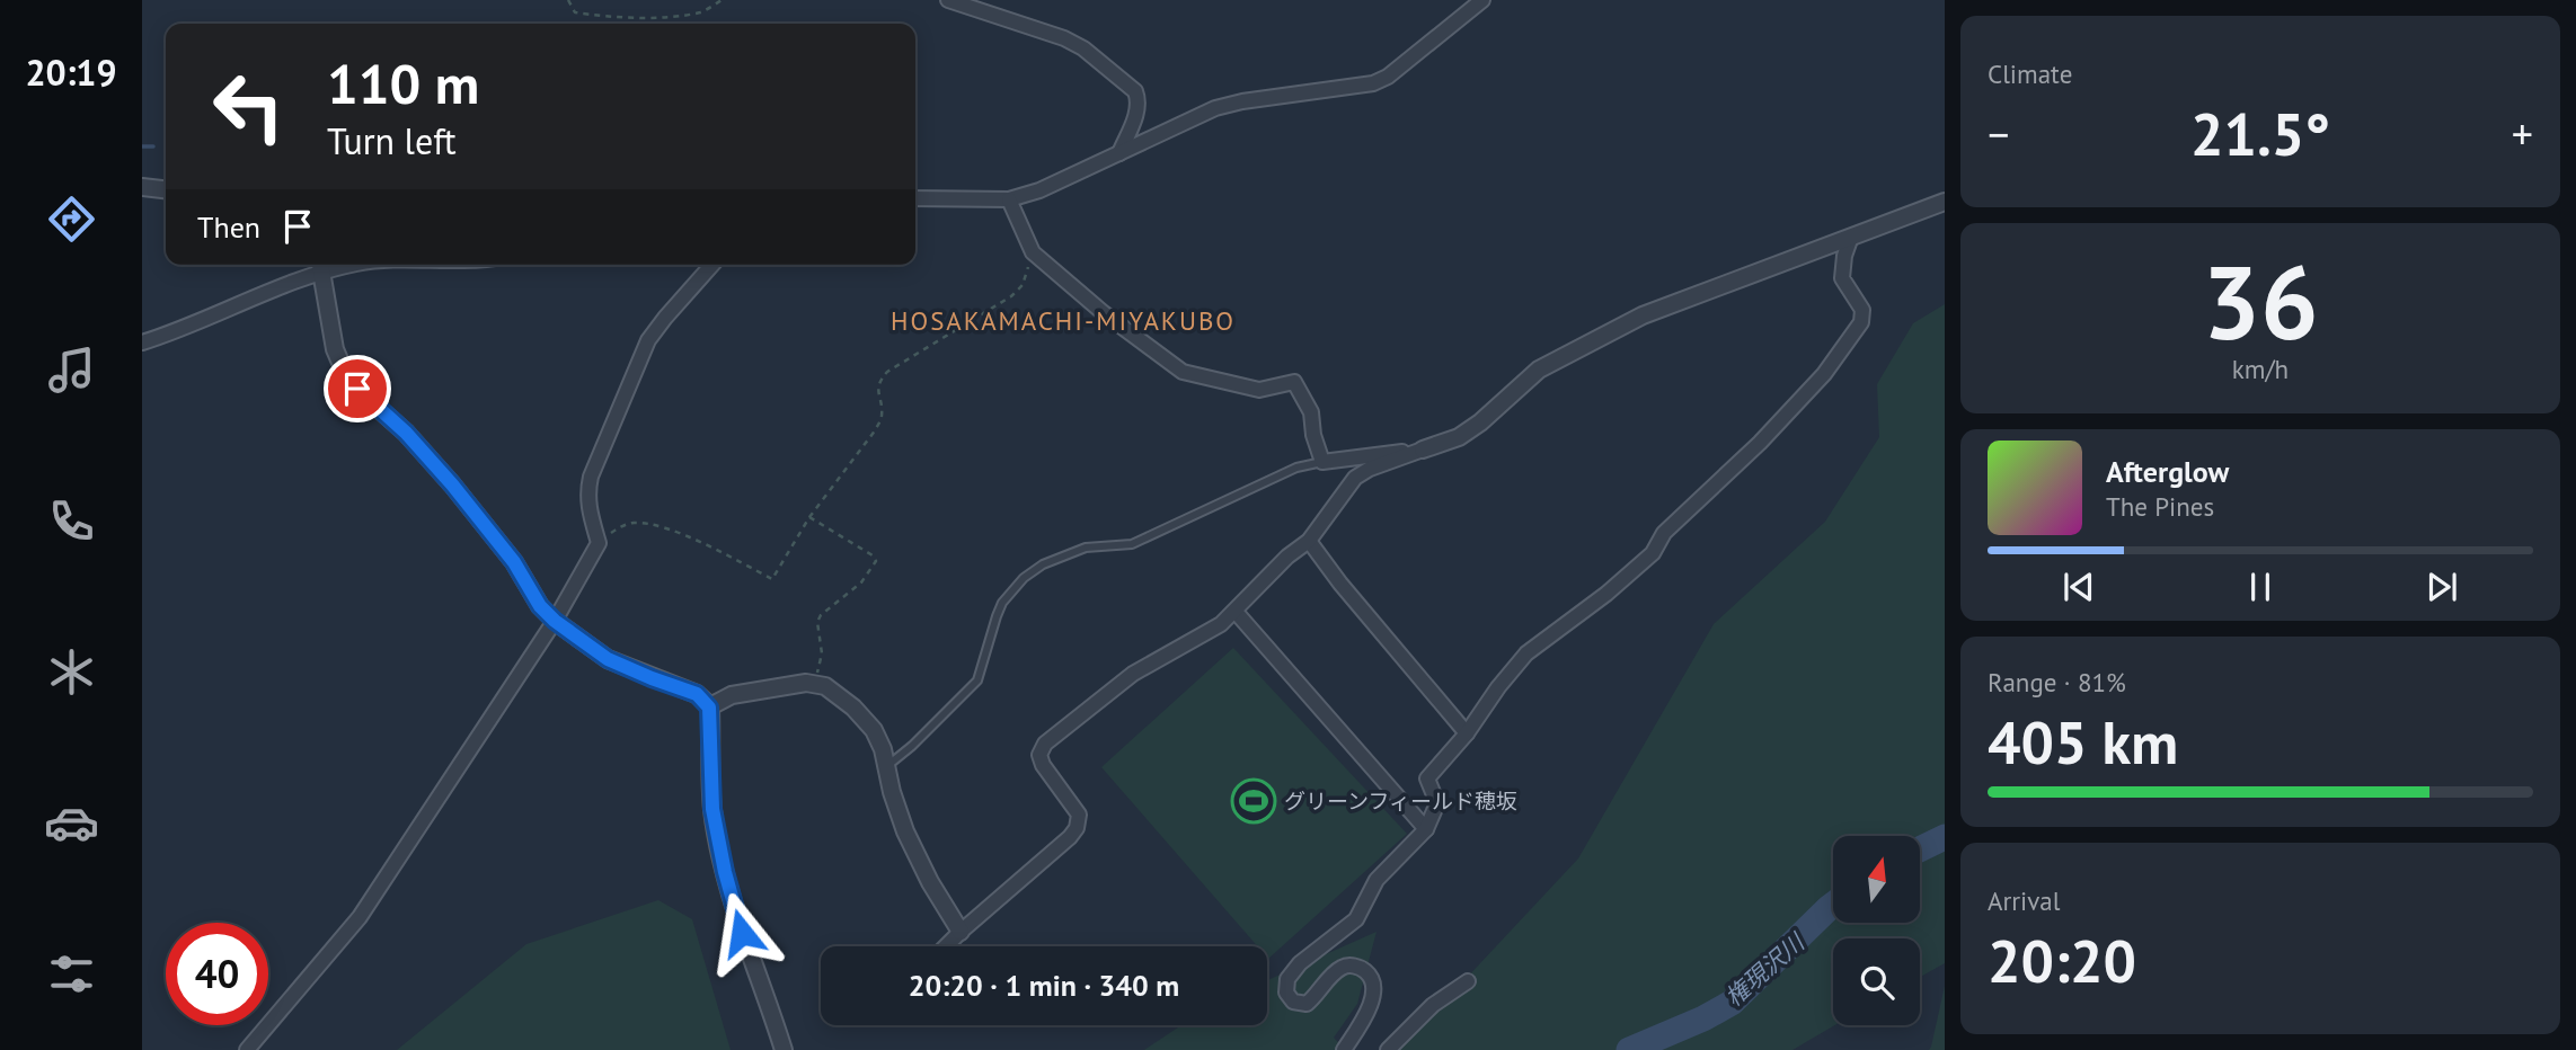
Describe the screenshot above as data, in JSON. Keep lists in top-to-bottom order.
{
  "districts": ["HOSAKAMACHI-MIYAKUBO"],
  "water": ["権現沢川"],
  "places": {
    "sports": ["グリーンフィールド穂坂"]
  },
  "north": "top",
  "page": {
    "tabs": "20:19",
    "tile": [
      "Climate",
      ["36", "km/h"],
      ["Range · 81%", "405 km"],
      ["Arrival", "20:20"]
    ],
    "turn": ["110 m", "Turn left"],
    "heat": ["−", "21.5°", "+"],
    "then": "Then",
    "song": ["Afterglow", "The Pines"],
    "limit": "40",
    "trip": "20:20 · 1 min · 340 m"
  }
}
